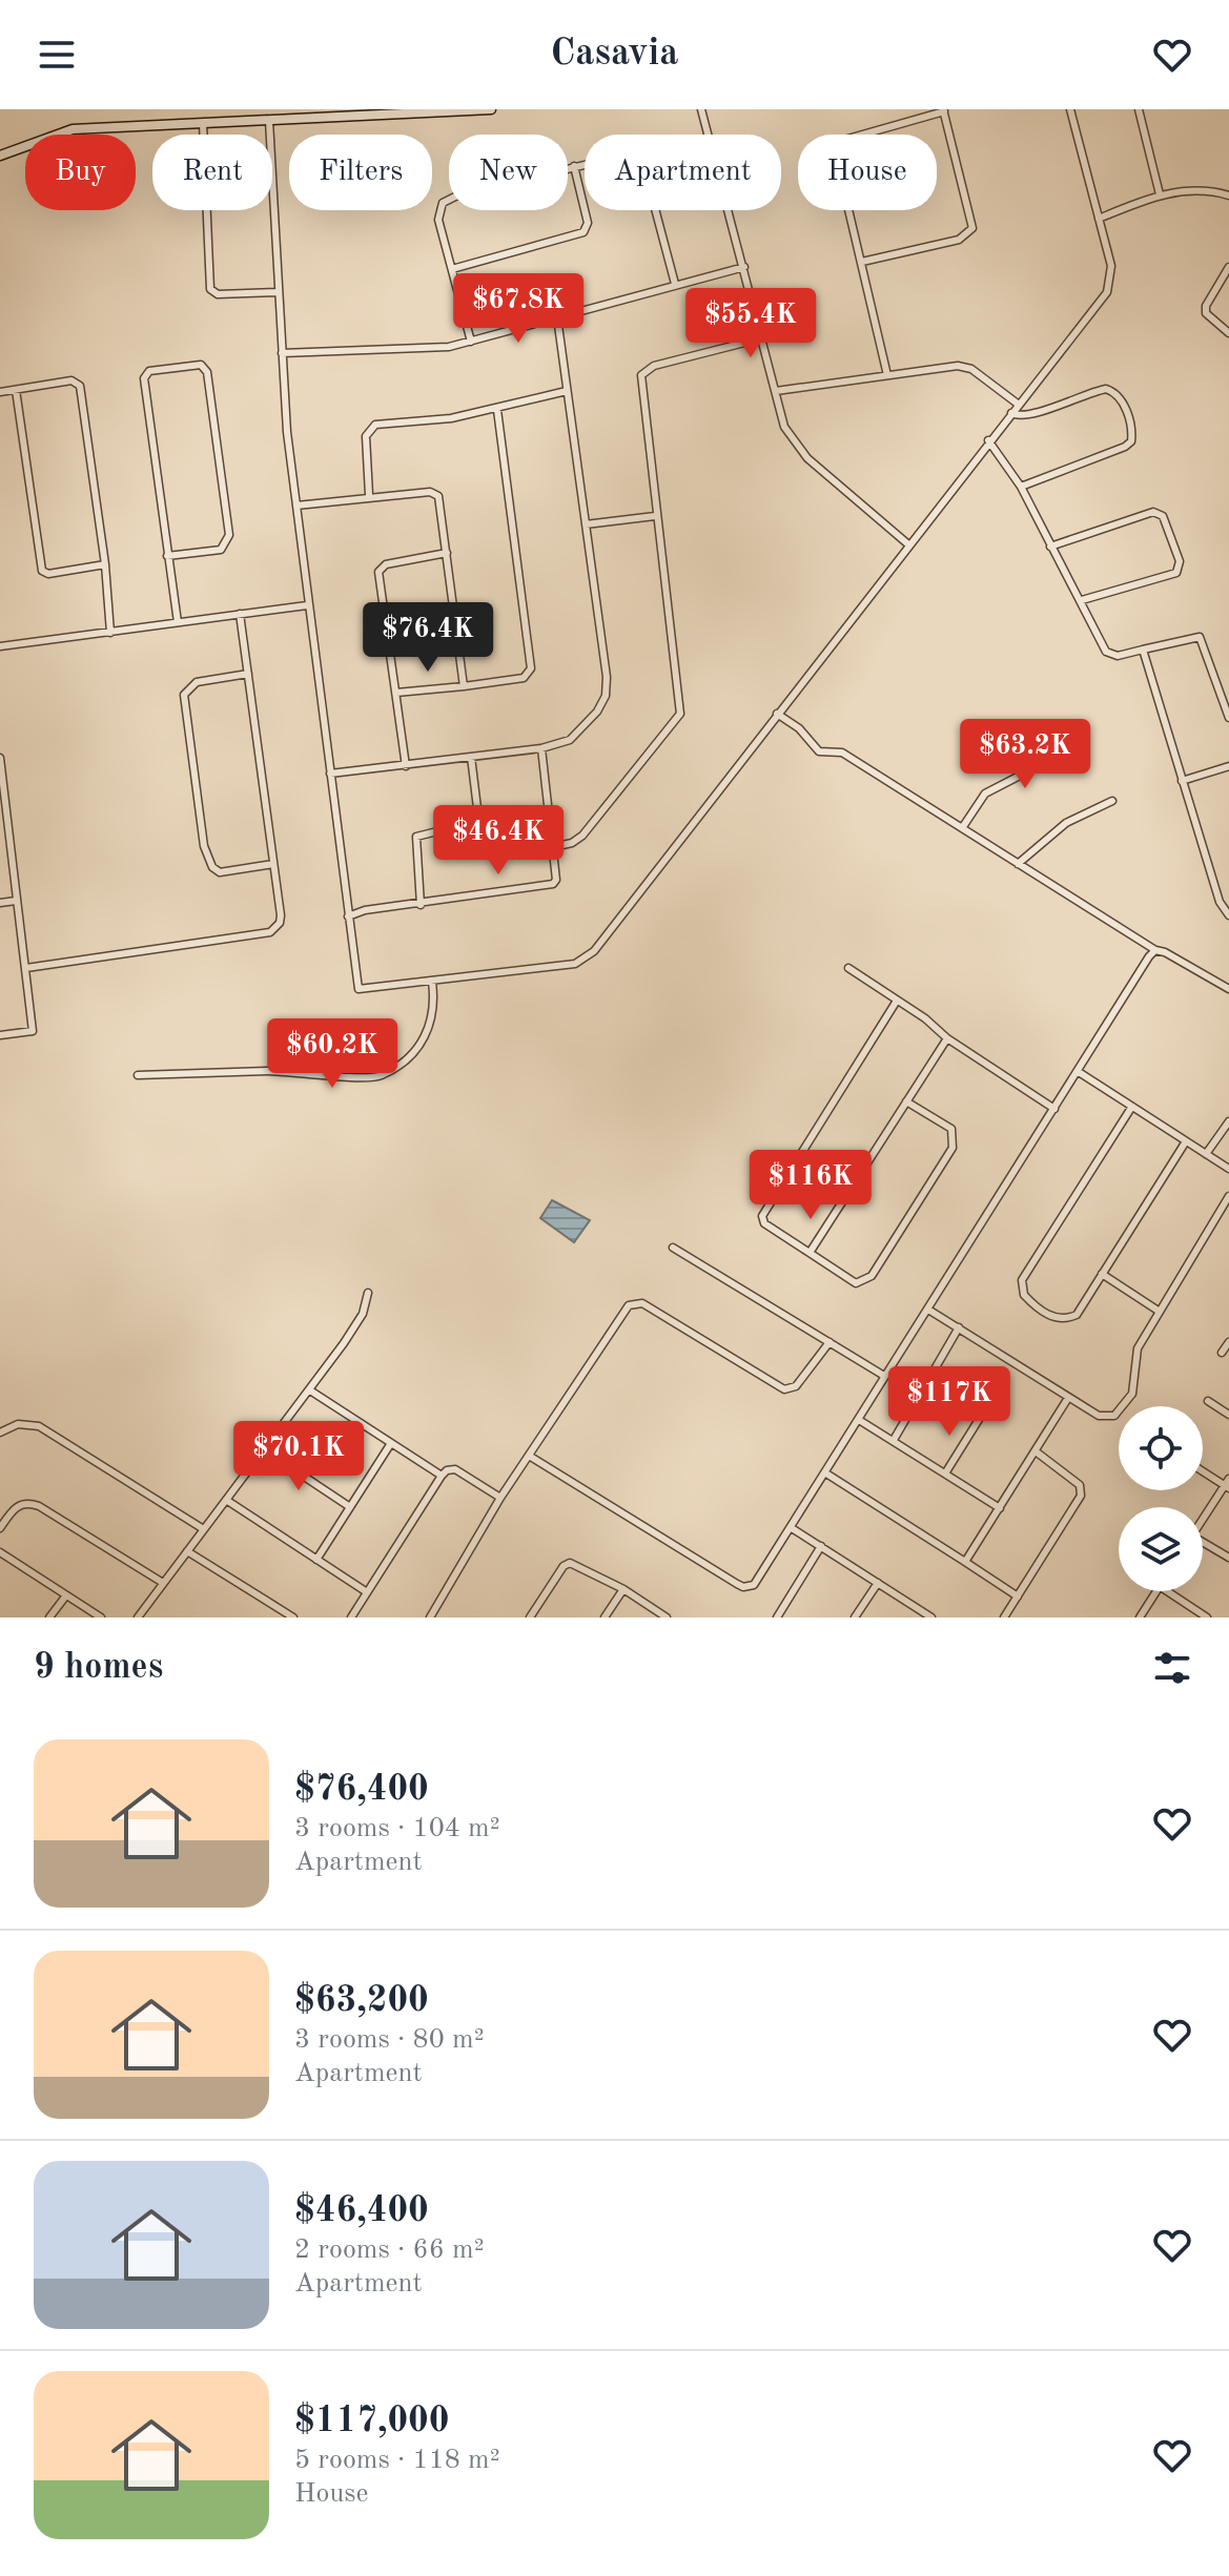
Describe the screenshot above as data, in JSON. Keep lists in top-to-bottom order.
{
  "page": {
    "header": "Casavia",
    "chip": [
      "Buy",
      "Rent",
      "Filters",
      "New",
      "Apartment",
      "House"
    ],
    "price": [
      "$67.8K",
      "$55.4K",
      "$76.4K",
      "$63.2K",
      "$46.4K",
      "$60.2K",
      "$116K",
      "$117K",
      "$70.1K"
    ],
    "heading": "9 homes",
    "list": [
      {
        "name": "$76,400",
        "note": "3 rooms · 104 m² · Apartment"
      },
      {
        "name": "$63,200",
        "note": "3 rooms · 80 m² · Apartment"
      },
      {
        "name": "$46,400",
        "note": "2 rooms · 66 m² · Apartment"
      },
      {
        "name": "$117,000",
        "note": "5 rooms · 118 m² · House"
      }
    ]
  }
}
